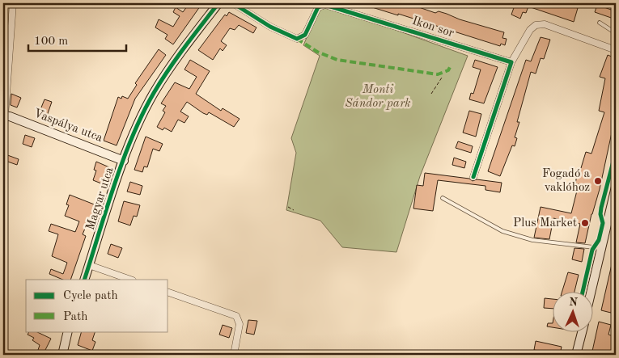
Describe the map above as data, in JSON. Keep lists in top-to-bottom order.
{
  "streets": {
    "street": ["Ikon sor", "Vaspálya utca", "Magyar utca"]
  },
  "crossings": [
    ["Vaspálya utca", "Magyar utca"]
  ],
  "parks": ["Monti Sándor park"],
  "places": ["Fogadó a vaklóhoz", "Plus Market"],
  "legend": ["Cycle path", "Path"],
  "scale_bar": "100 m",
  "north": "top"
}
